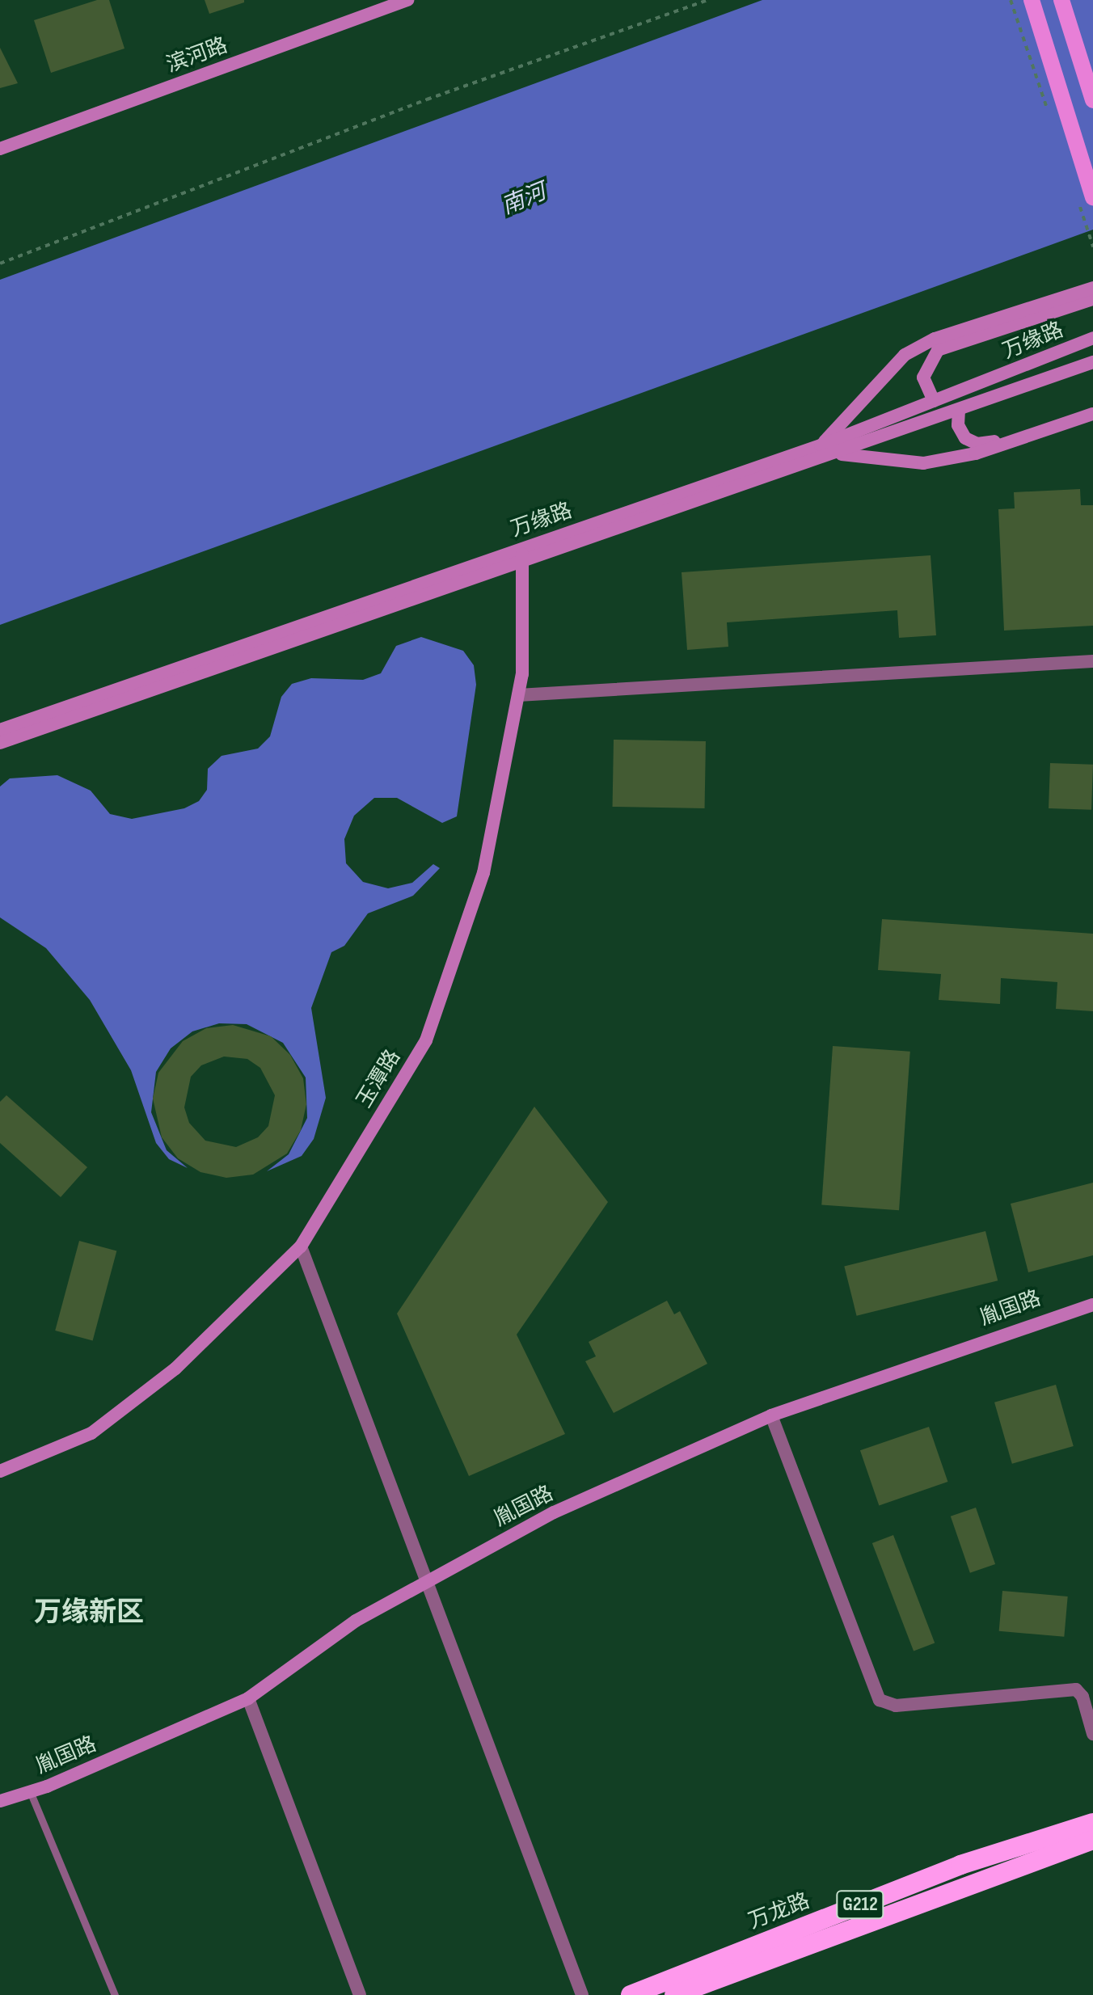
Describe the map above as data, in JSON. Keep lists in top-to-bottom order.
{
  "streets": {
    "highway": ["G212", "万龙路"],
    "main road": [
      "滨河路",
      "万缘路",
      "玉潭路",
      "胤国路"
    ]
  },
  "crossings": [
    ["万缘路", "玉潭路"]
  ],
  "districts": ["万缘新区"],
  "water": ["南河"]
}
